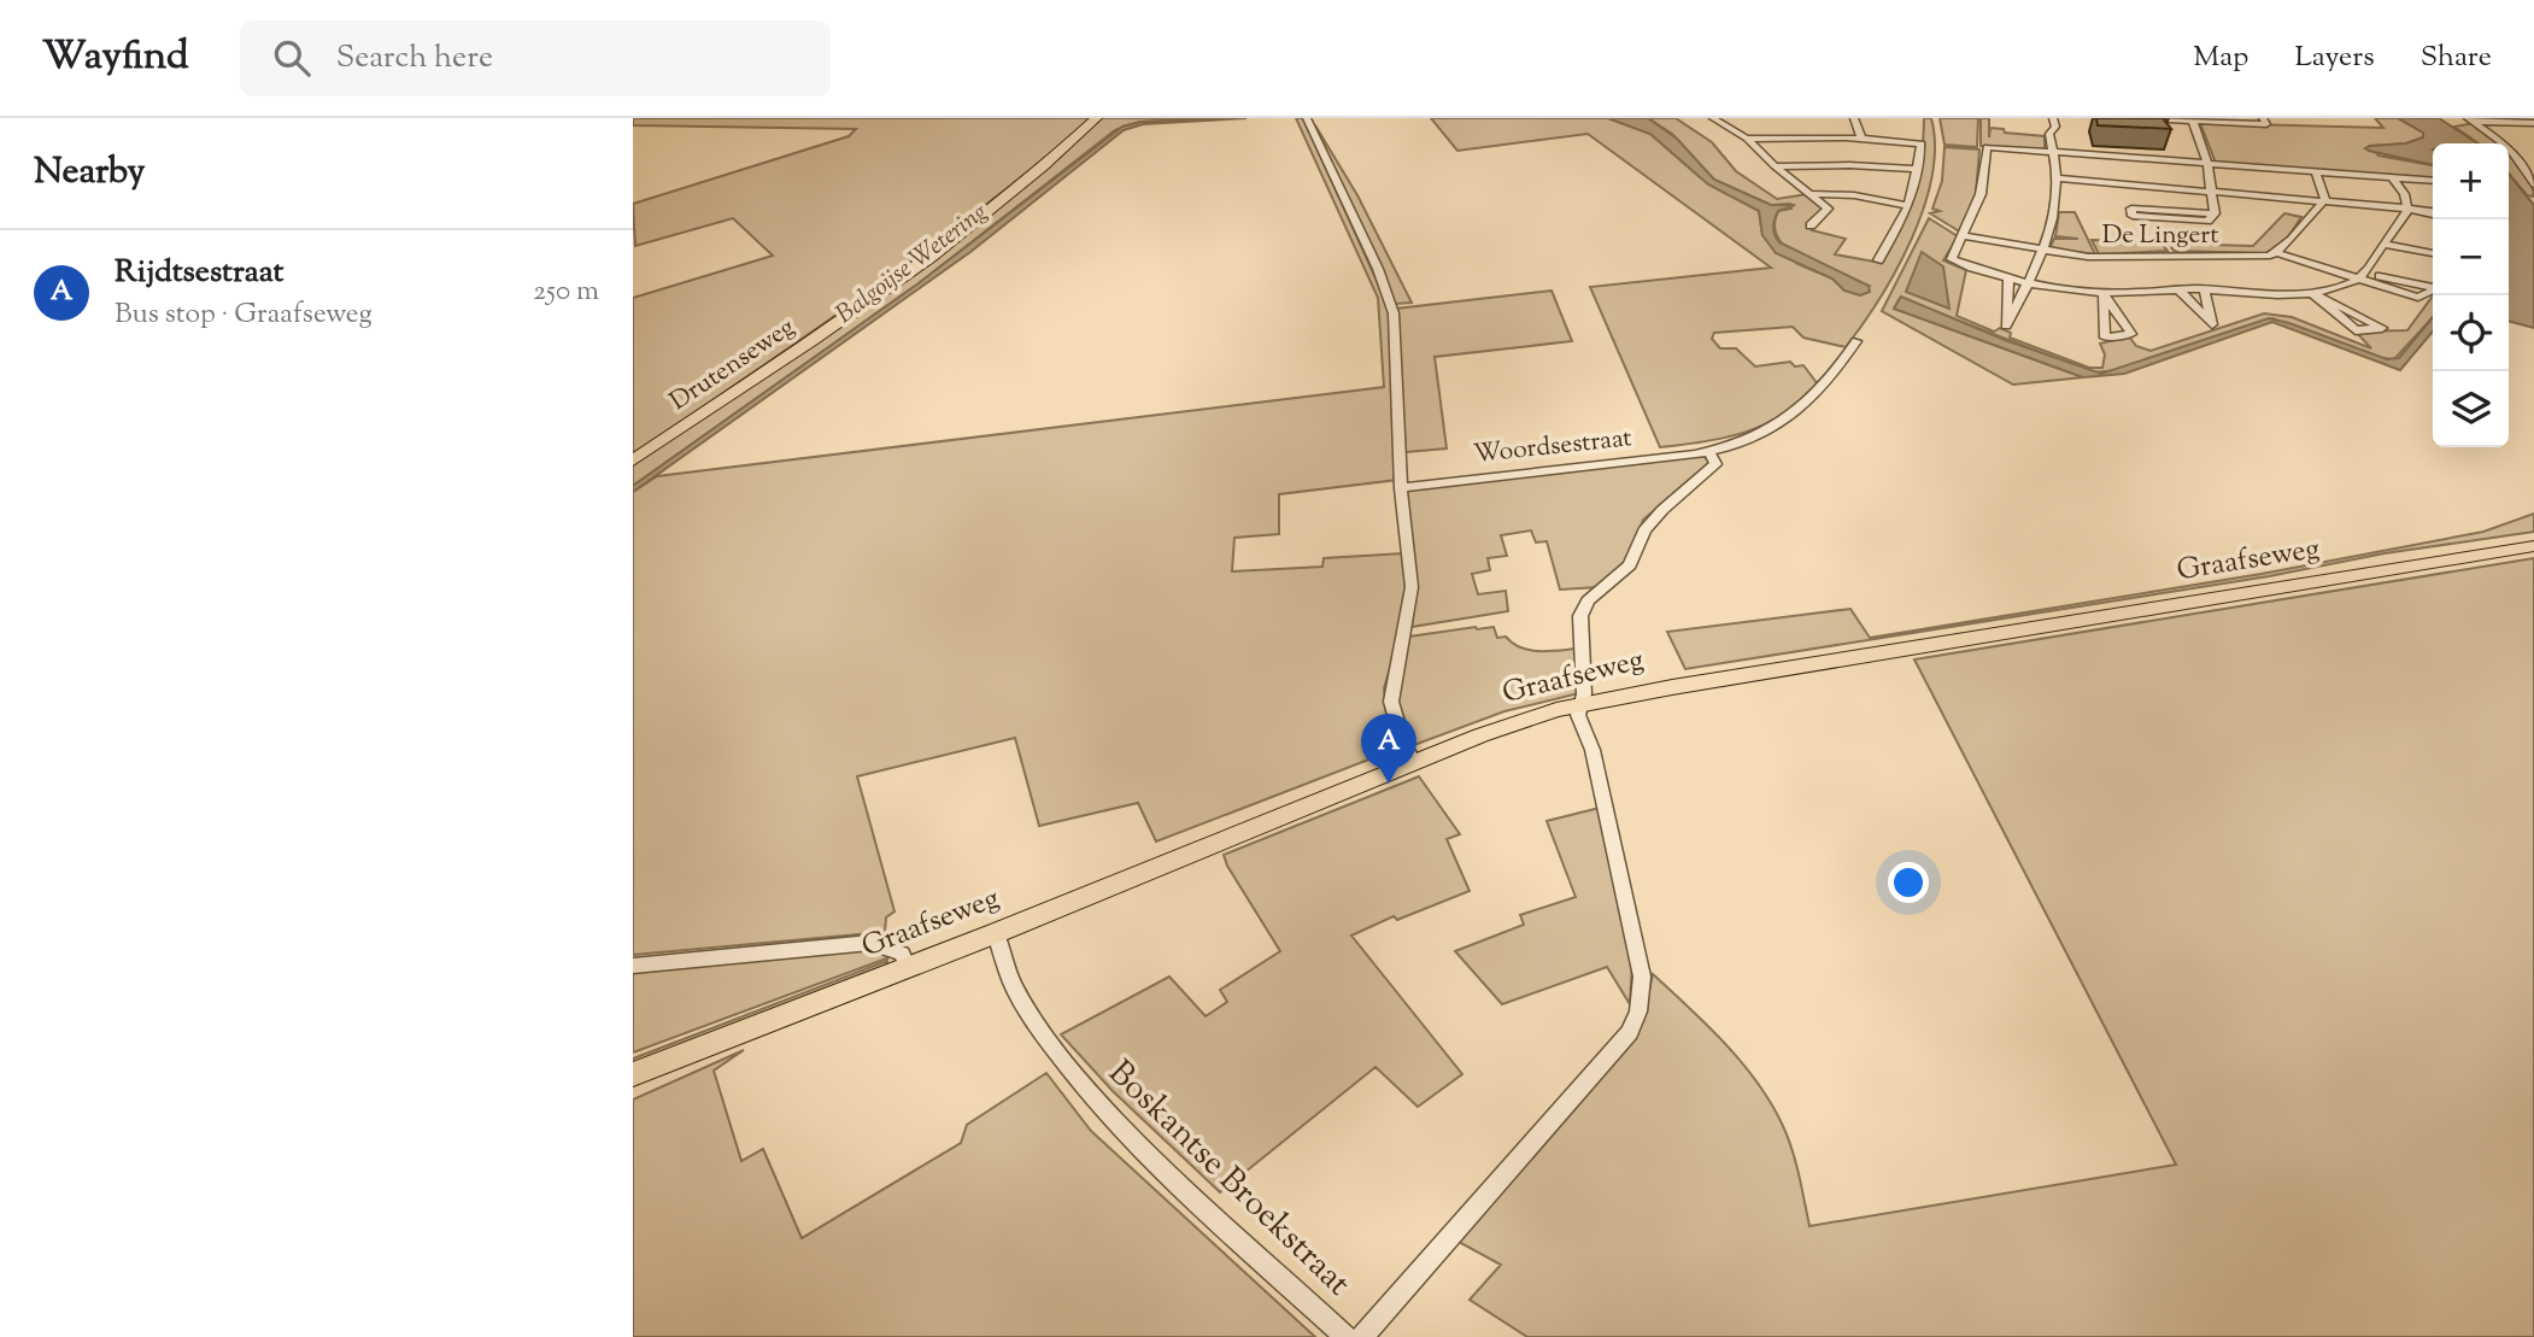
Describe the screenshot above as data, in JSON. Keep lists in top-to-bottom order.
{
  "streets": {
    "main road": ["Drutenseweg", "Graafseweg"],
    "street": ["De Lingert", "Woordsestraat", "Boskantse Broekstraat"]
  },
  "crossings": [
    ["Graafseweg", "Boskantse Broekstraat"]
  ],
  "water": ["Balgoijse Wetering"],
  "page": {
    "header": "Wayfind",
    "search": "Search here",
    "nav": ["Map", "Layers", "Share"],
    "heading": "Nearby",
    "map_buttons": ["+", "−"],
    "list": [
      {
        "mark": "A",
        "name": "Rijdtsestraat",
        "note": "Bus stop · Graafseweg",
        "value": "250 m"
      }
    ],
    "pins": "A"
  }
}
